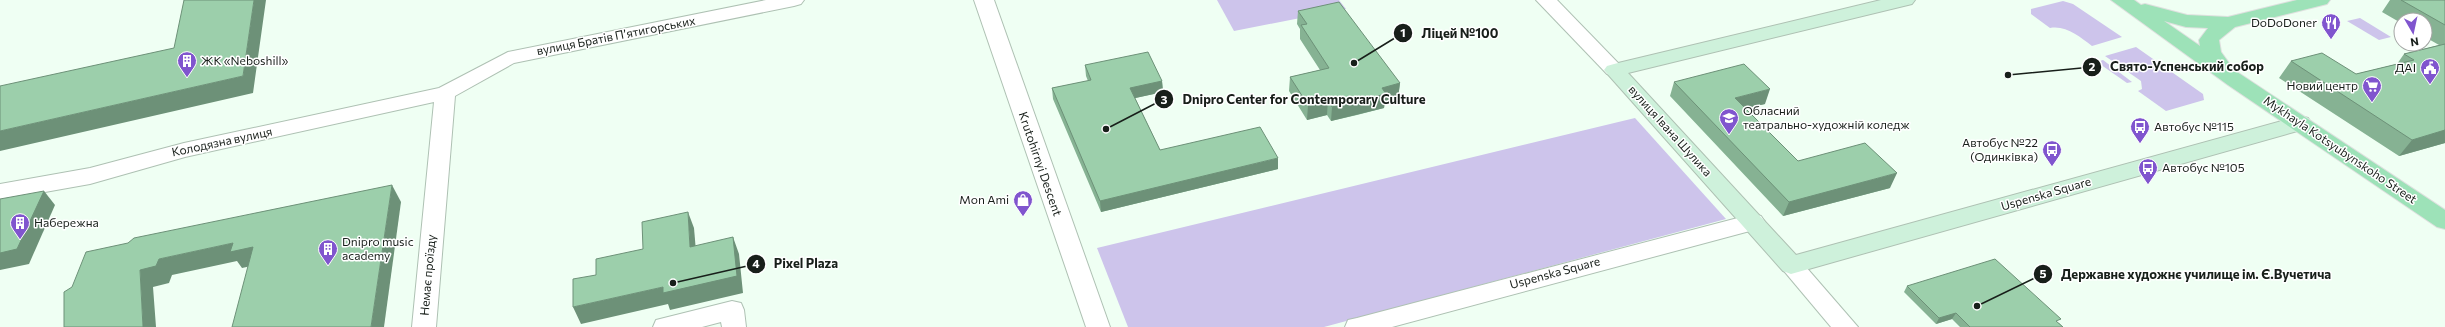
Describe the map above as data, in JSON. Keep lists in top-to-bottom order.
{
  "streets": {
    "main road": ["Mykhayla Kotsyubynskoho Street"],
    "street": [
      "вулиця Братів Пʼятигорських",
      "вулиця Івана Шулика",
      "Колодязна вулиця",
      "Krutohirnyi Descent",
      "Uspenska Square",
      "Немає проїзду"
    ]
  },
  "crossings": [
    ["вулиця Братів Пʼятигорських", "Колодязна вулиця"],
    ["вулиця Братів Пʼятигорських", "Немає проїзду"],
    ["вулиця Івана Шулика", "Uspenska Square"],
    ["Колодязна вулиця", "Немає проїзду"],
    ["Mykhayla Kotsyubynskoho Street", "Uspenska Square"]
  ],
  "places": {
    "restaurant": ["DoDoDoner"],
    "other": [
      "Ліцей №100",
      "Свято-Успенський собор",
      "Dnipro Center for Contemporary Culture",
      "Pixel Plaza",
      "Державне художнє училище ім. Є.Вучетича"
    ],
    "building": ["ЖК «Neboshill»", "Набережна", "Dnipro music academy"],
    "public building": ["ДАІ"],
    "supermarket": ["Новий центр"],
    "school or university": ["Обласний театрально-художній коледж"],
    "bus stop": ["Автобус №115", "Автобус №22 (Одинківка)", "Автобус №105"],
    "shop": ["Mon Ami"]
  },
  "north": "bottom"
}
